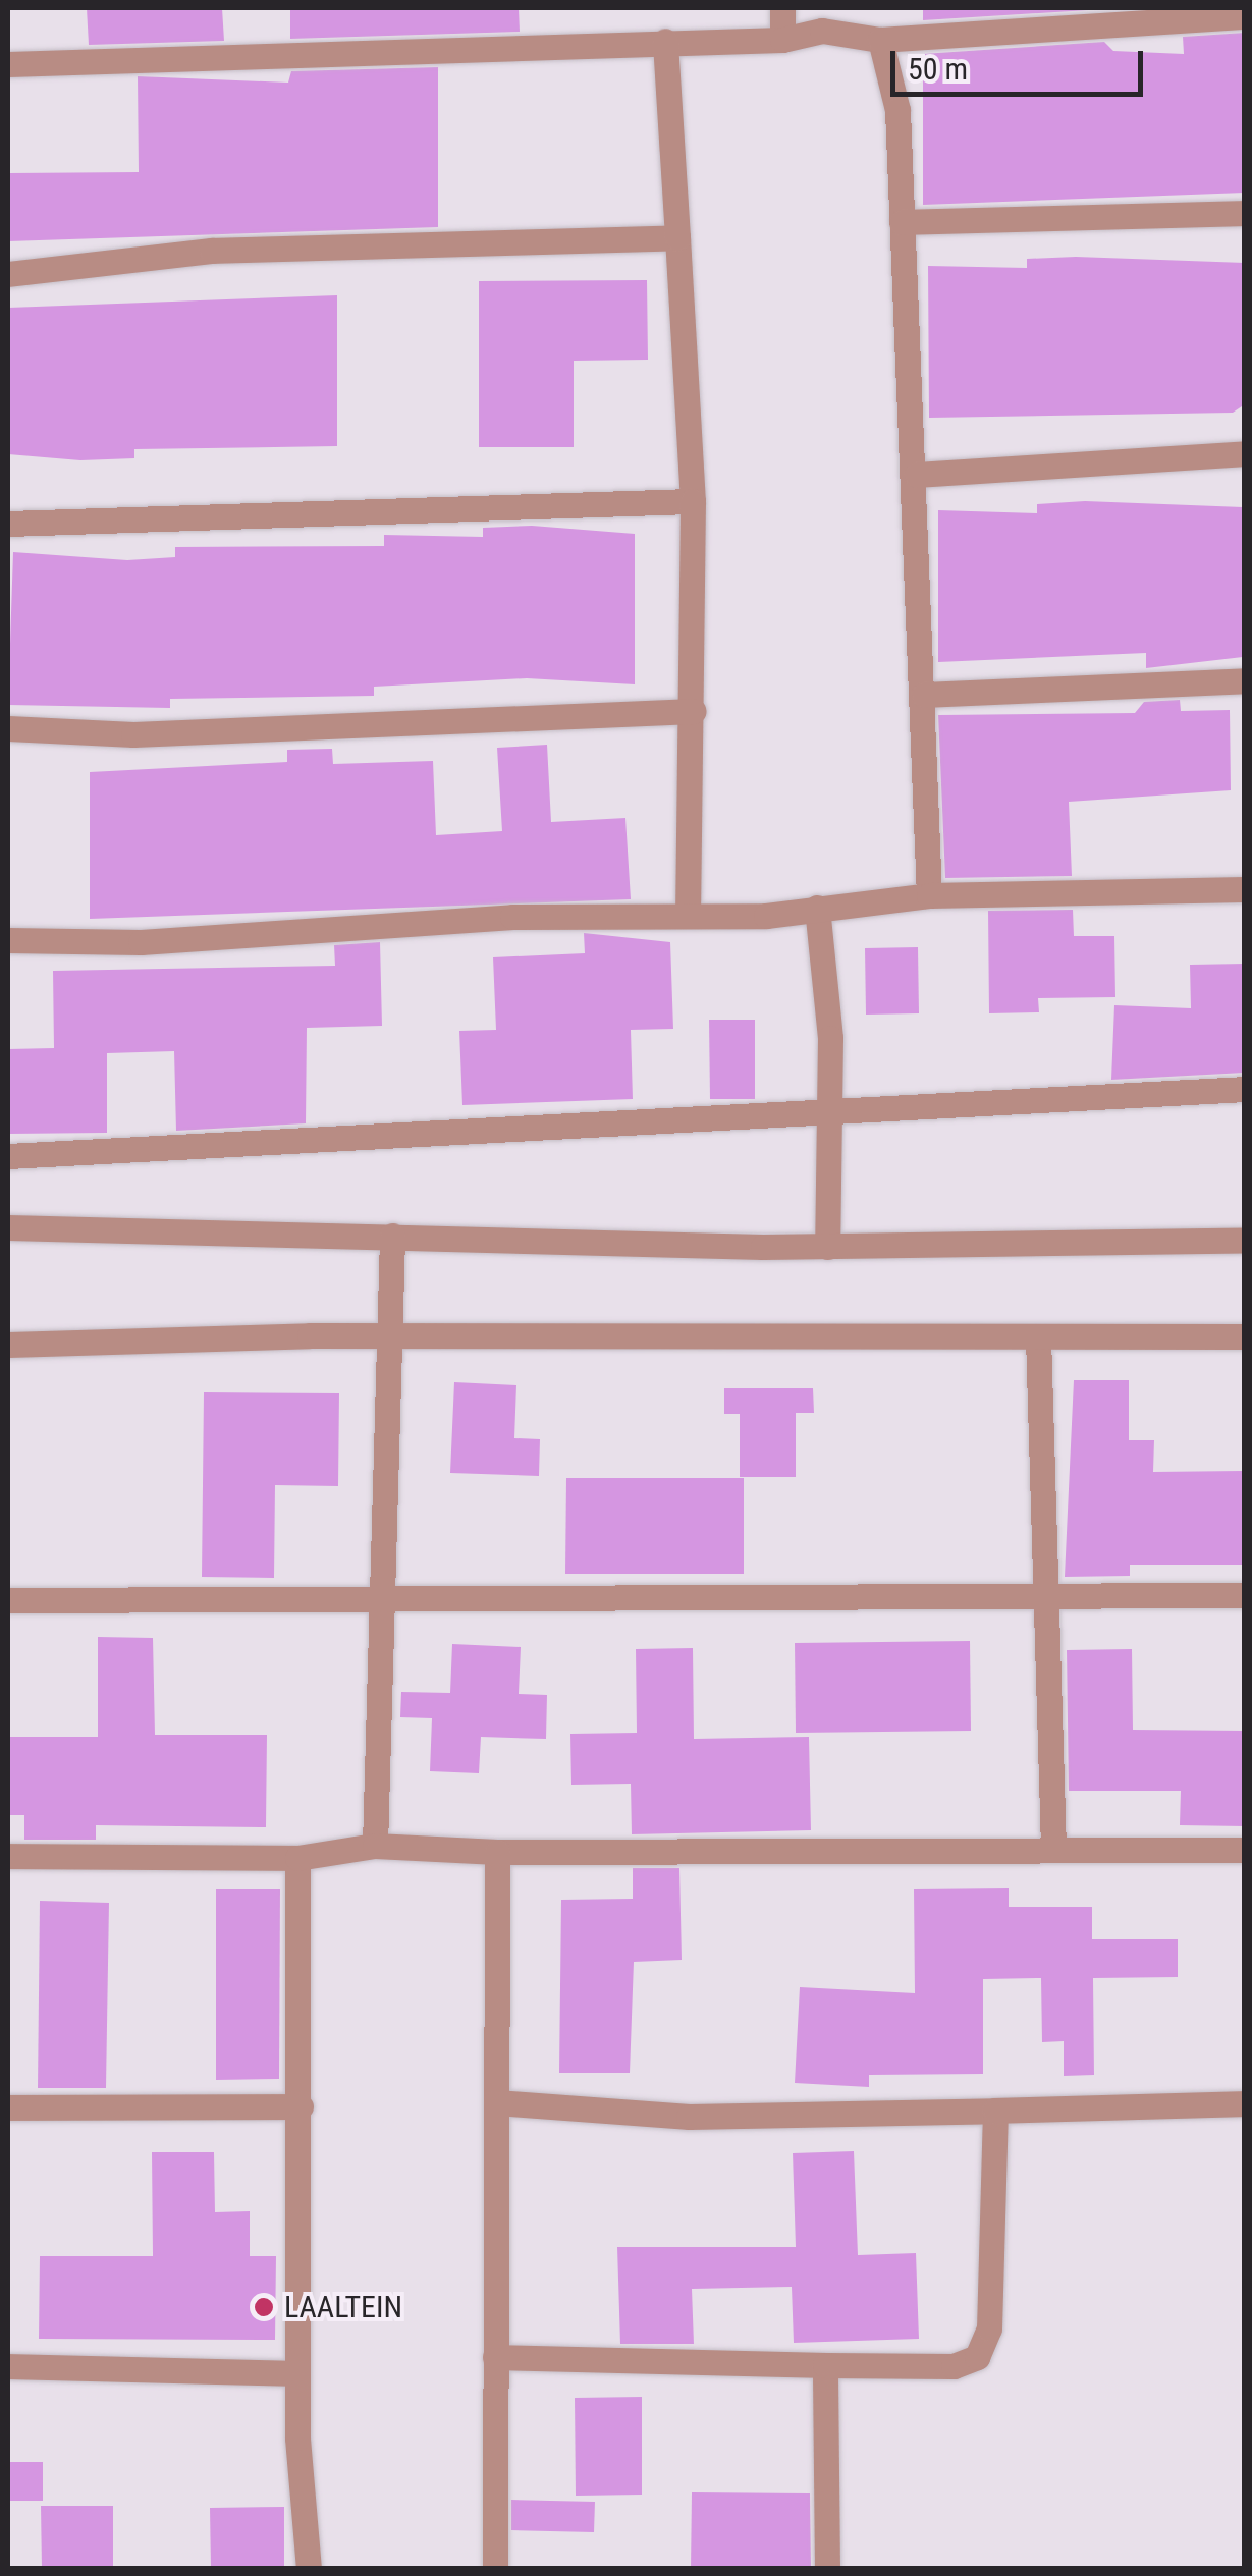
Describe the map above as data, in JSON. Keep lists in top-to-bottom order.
{
  "places": ["LAALTEIN"],
  "scale_bar": "50 m"
}
